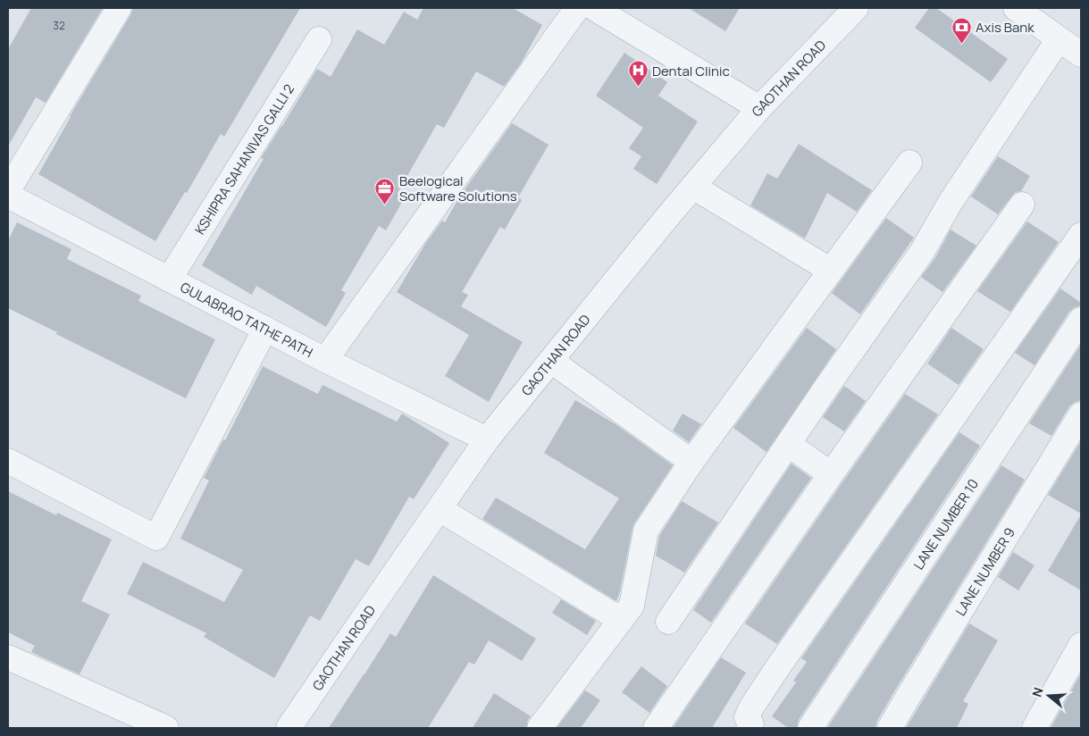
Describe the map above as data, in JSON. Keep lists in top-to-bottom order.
{
  "streets": {
    "street": [
      "GAOTHAN ROAD",
      "KSHIPRA SAHANIVAS GALLI 2",
      "GULABRAO TATHE PATH",
      "LANE NUMBER 10",
      "LANE NUMBER 9"
    ]
  },
  "crossings": [
    ["GAOTHAN ROAD", "GULABRAO TATHE PATH"],
    ["KSHIPRA SAHANIVAS GALLI 2", "GULABRAO TATHE PATH"]
  ],
  "places": {
    "bank": ["Axis Bank"],
    "hospital": ["Dental Clinic"],
    "office": ["Beelogical Software Solutions"]
  },
  "house_numbers": ["32"],
  "north": "left"
}
